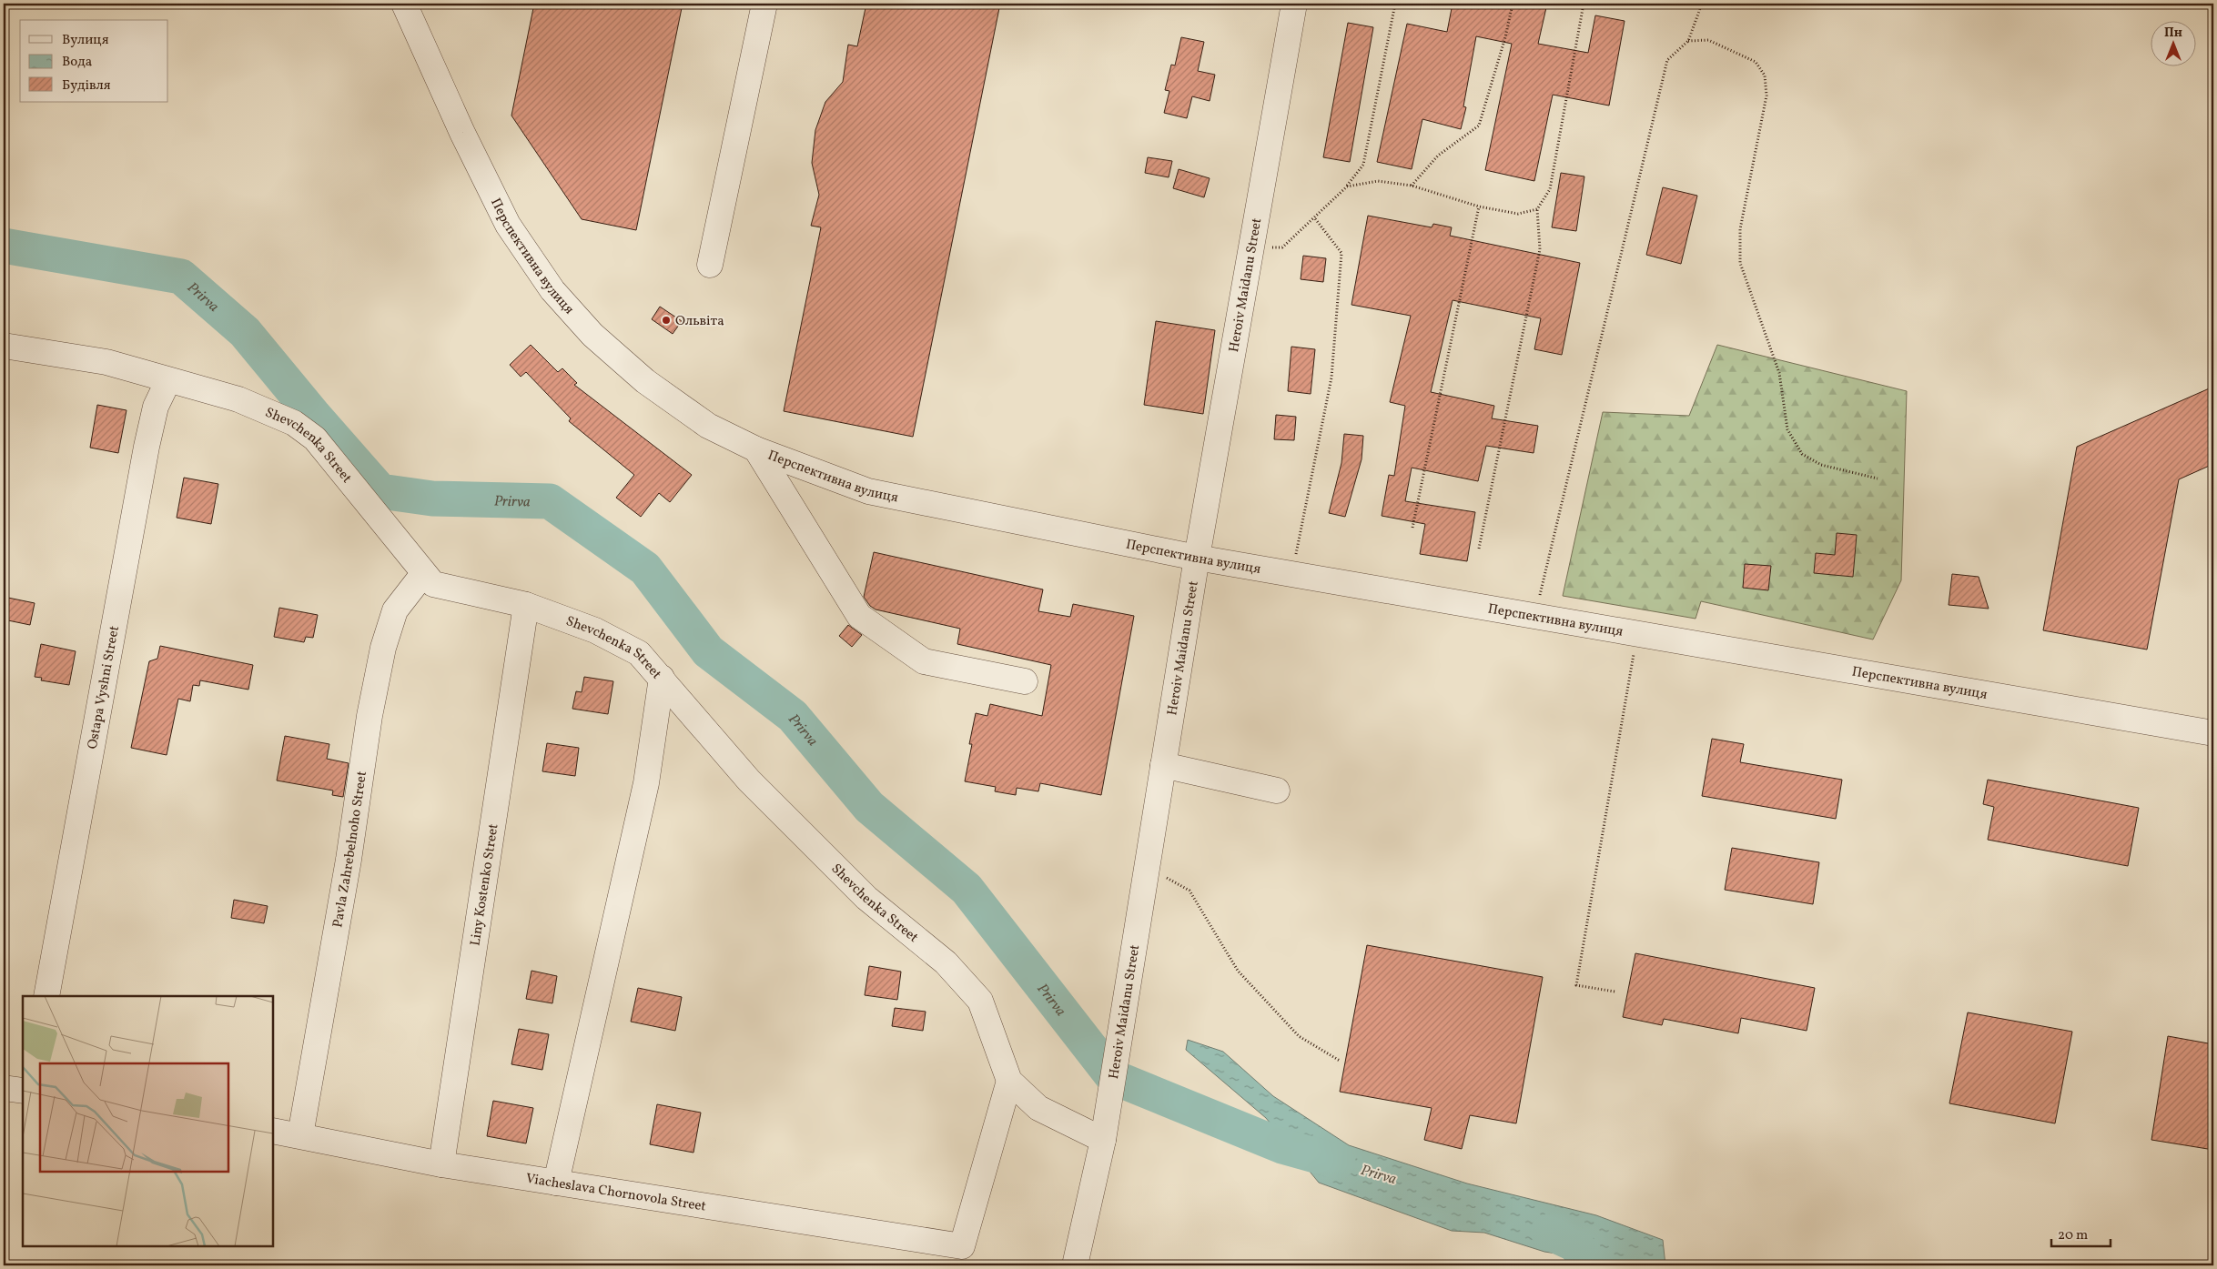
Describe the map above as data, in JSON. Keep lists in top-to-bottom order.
{
  "streets": {
    "street": [
      "Перспективна вулиця",
      "Heroiv Maidanu Street",
      "Shevchenka Street",
      "Ostapa Vyshni Street",
      "Pavla Zahrebelnoho Street",
      "Liny Kostenko Street",
      "Viacheslava Chornovola Street"
    ]
  },
  "crossings": [
    ["Перспективна вулиця", "Heroiv Maidanu Street"],
    ["Heroiv Maidanu Street", "Shevchenka Street"],
    ["Shevchenka Street", "Ostapa Vyshni Street"],
    ["Shevchenka Street", "Pavla Zahrebelnoho Street"],
    ["Shevchenka Street", "Liny Kostenko Street"],
    ["Shevchenka Street", "Viacheslava Chornovola Street"],
    ["Pavla Zahrebelnoho Street", "Viacheslava Chornovola Street"],
    ["Liny Kostenko Street", "Viacheslava Chornovola Street"]
  ],
  "water": ["Prirva"],
  "places": ["Ольвіта"],
  "legend": ["Вулиця", "Вода", "Будівля"],
  "scale_bar": "20 m",
  "north": "top"
}
